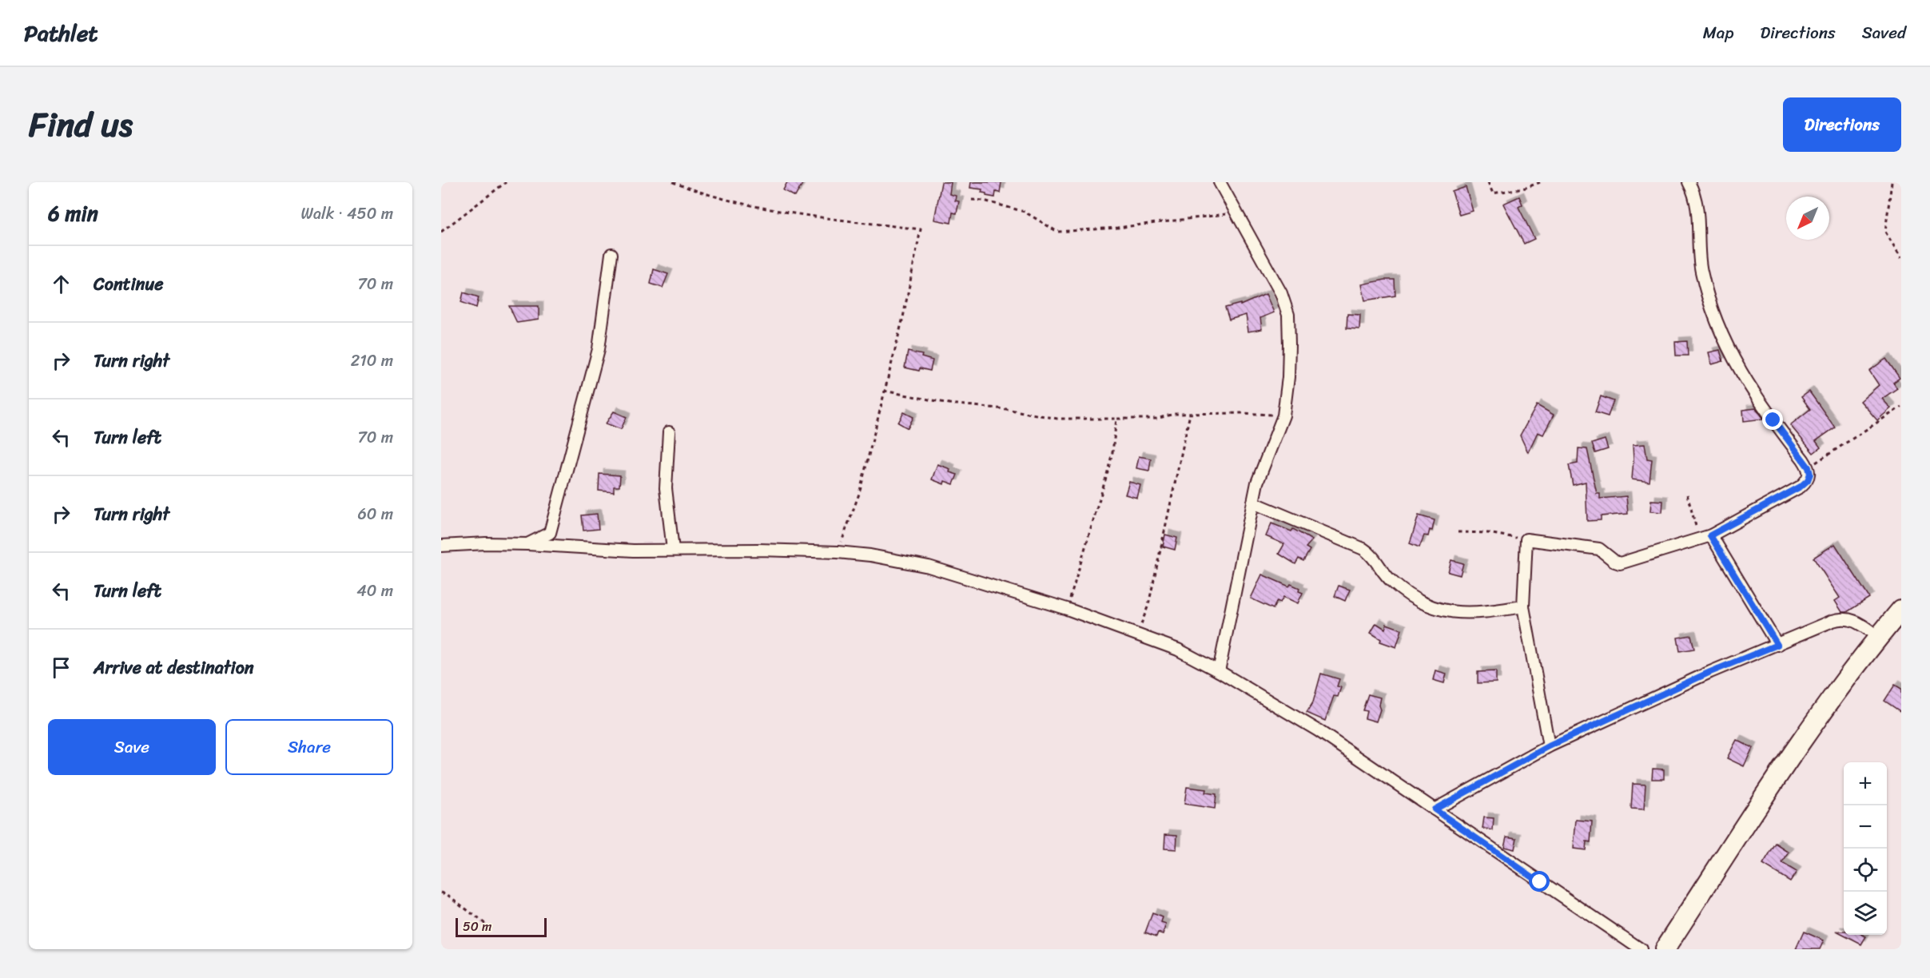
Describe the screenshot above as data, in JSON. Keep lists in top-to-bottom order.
{
  "scale_bar": "50 m",
  "north": "bottom left",
  "page": {
    "header": "Pathlet",
    "nav": ["Map", "Directions", "Saved"],
    "title": "Find us",
    "buttons": [
      "Directions",
      ["Save", "Share"]
    ],
    "heading": ["6 min", "Walk · 450 m"],
    "list": [
      ["Continue", "70 m"],
      ["Turn right", "210 m"],
      ["Turn left", "70 m"],
      ["Turn right", "60 m"],
      ["Turn left", "40 m"],
      "Arrive at destination"
    ],
    "map_buttons": ["+", "−"],
    "scale": "50 m"
  }
}
